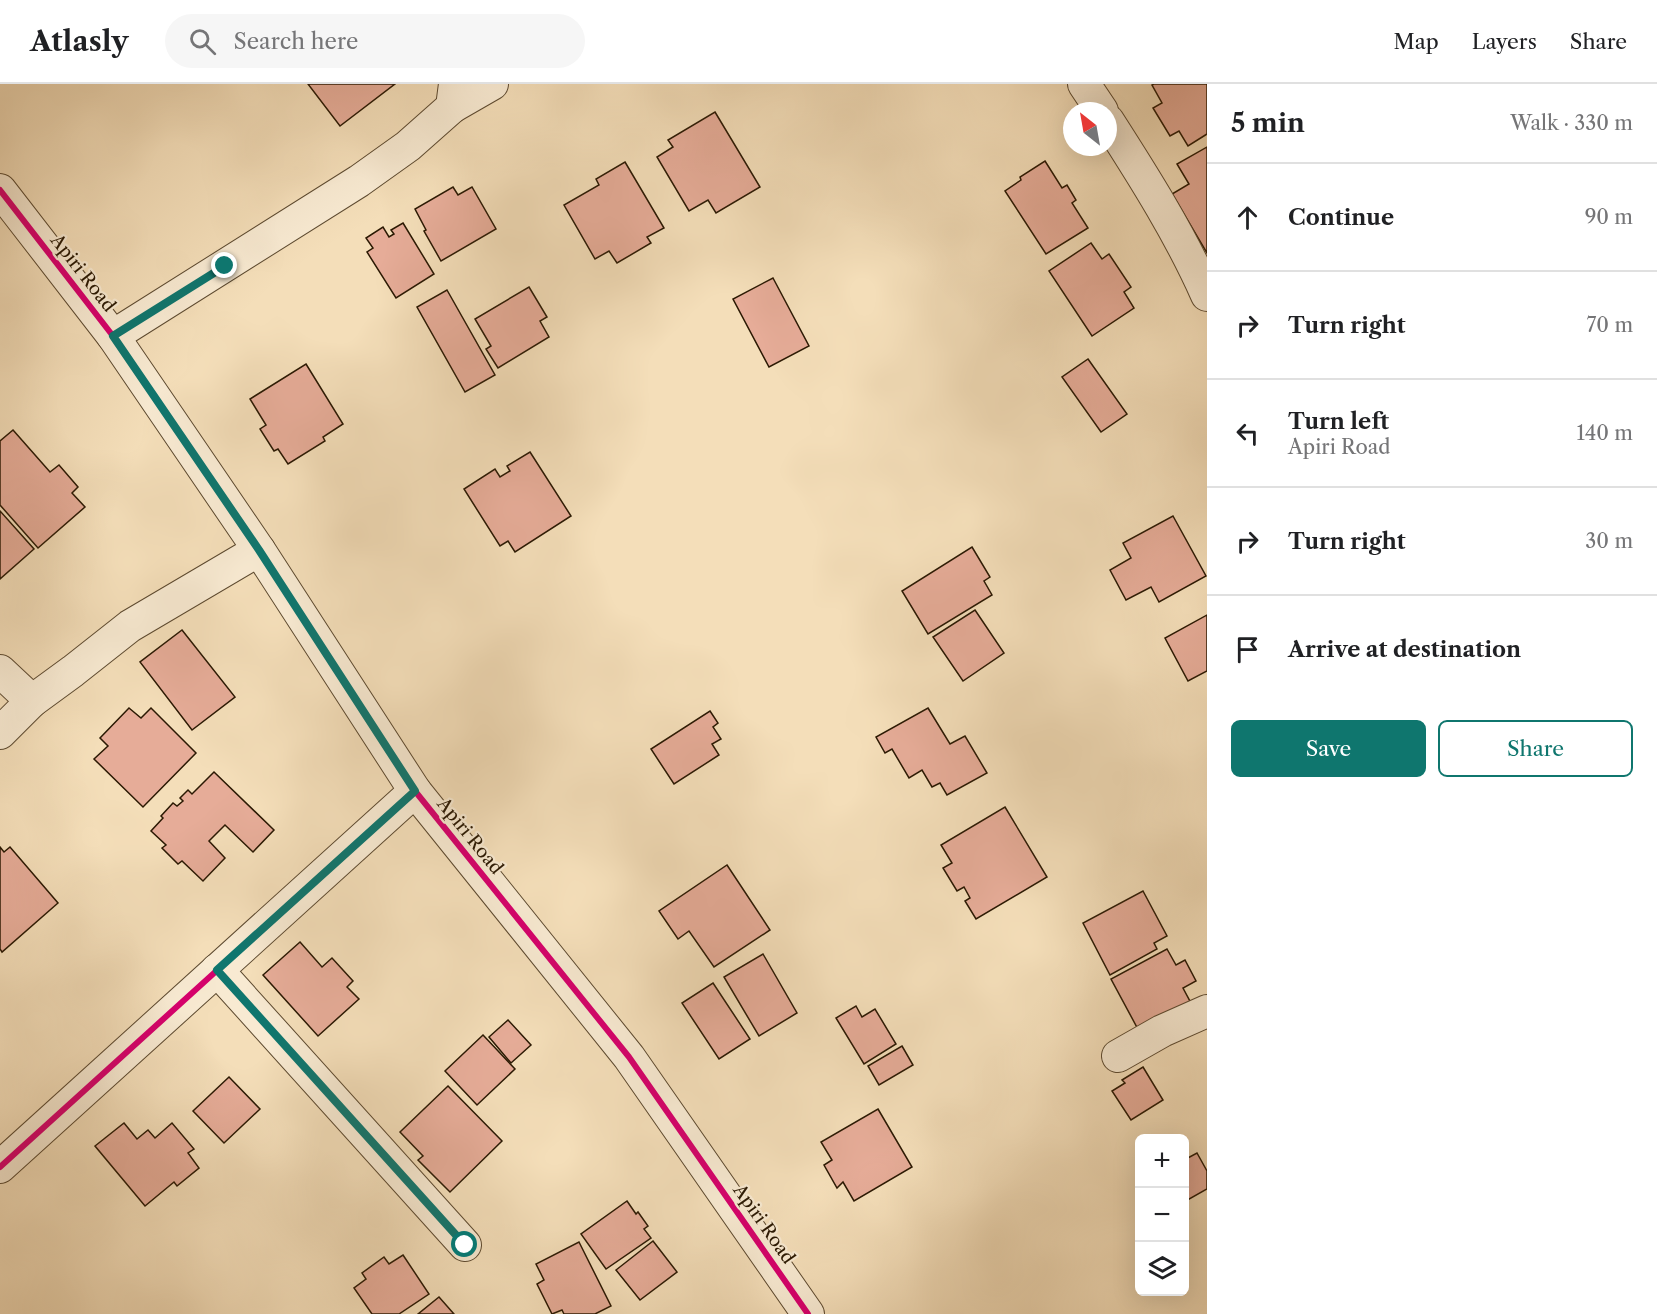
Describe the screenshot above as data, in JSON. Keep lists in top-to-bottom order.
{
  "streets": {
    "street": ["Apiri Road"]
  },
  "north": "top left",
  "page": {
    "header": "Atlasly",
    "search": "Search here",
    "nav": ["Map", "Layers", "Share"],
    "heading": ["5 min", "Walk · 330 m"],
    "list": [
      ["Continue", "90 m"],
      ["Turn right", "70 m"],
      ["Turn left", "Apiri Road", "140 m"],
      ["Turn right", "30 m"],
      "Arrive at destination"
    ],
    "buttons": ["Save", "Share"],
    "map_buttons": ["+", "−"]
  }
}
